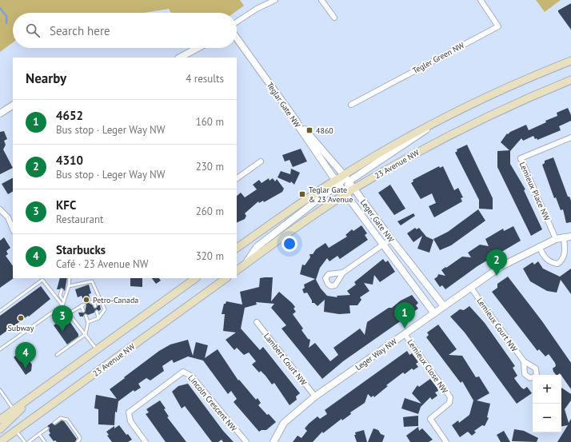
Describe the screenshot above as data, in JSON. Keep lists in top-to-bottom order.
{
  "streets": {
    "main road": ["23 Avenue NW"],
    "street": [
      "Tegler Green NW",
      "Teglar Gate NW",
      "Lemieux Place NW",
      "Leger Gate NW",
      "Lemieux Court NW",
      "Leger Way NW",
      "Lambert Court NW",
      "Lemieux Close NW",
      "Lincoln Crescent NW"
    ]
  },
  "crossings": [
    ["Teglar Gate NW", "Leger Gate NW"],
    ["23 Avenue NW", "Leger Gate NW"],
    ["Lemieux Place NW", "Leger Way NW"],
    ["Leger Gate NW", "Leger Way NW"],
    ["Lemieux Court NW", "Leger Way NW"],
    ["Leger Way NW", "Lambert Court NW"],
    ["Leger Way NW", "Lemieux Close NW"]
  ],
  "places": {
    "transit": ["4860", "Teglar Gate & 23 Avenue"],
    "other": ["Petro-Canada", "Subway"]
  },
  "page": {
    "search": "Search here",
    "heading": ["Nearby", "4 results"],
    "list": [
      {
        "mark": "1",
        "name": "4652",
        "note": "Bus stop · Leger Way NW",
        "value": "160 m"
      },
      {
        "mark": "2",
        "name": "4310",
        "note": "Bus stop · Leger Way NW",
        "value": "230 m"
      },
      {
        "mark": "3",
        "name": "KFC",
        "note": "Restaurant",
        "value": "260 m"
      },
      {
        "mark": "4",
        "name": "Starbucks",
        "note": "Café · 23 Avenue NW",
        "value": "320 m"
      }
    ],
    "pins": [
      "2",
      "1",
      "3",
      "4"
    ],
    "map_buttons": ["+", "−"]
  }
}
